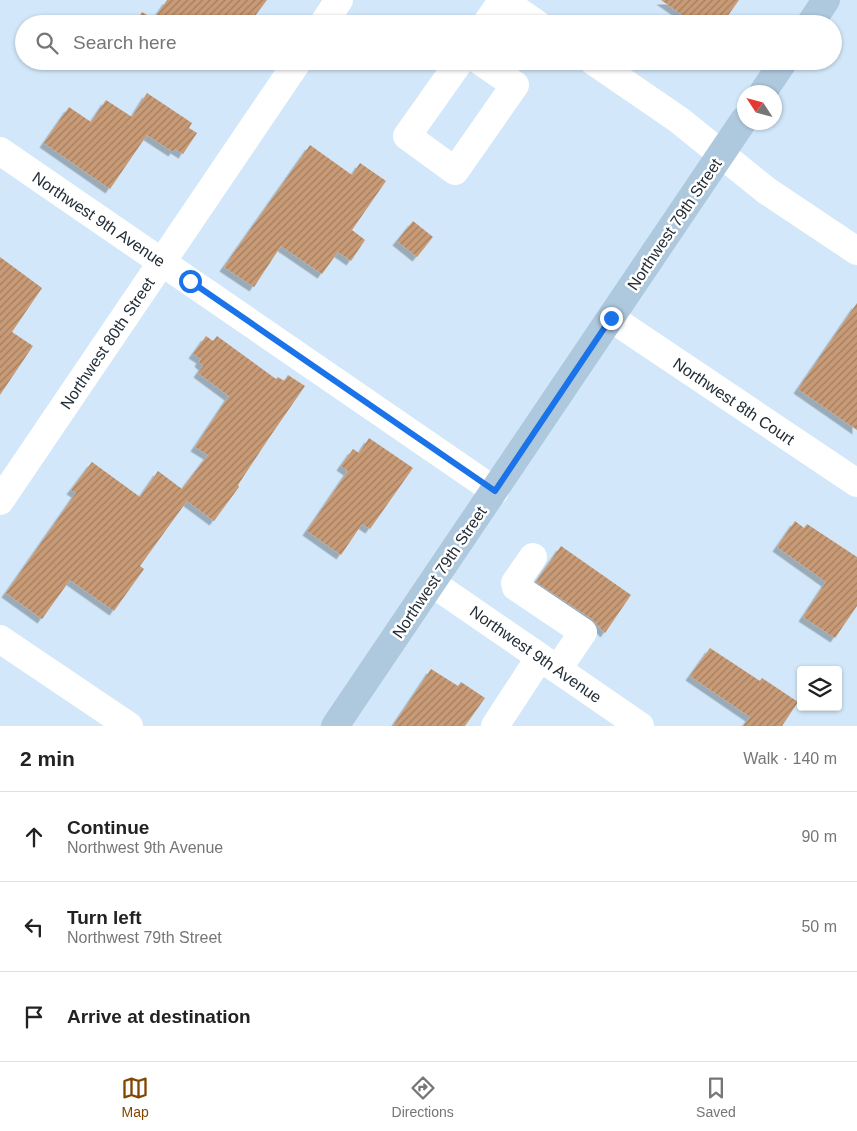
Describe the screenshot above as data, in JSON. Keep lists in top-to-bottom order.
{
  "streets": {
    "main road": ["Northwest 79th Street"],
    "street": ["Northwest 9th Avenue", "Northwest 80th Street", "Northwest 8th Court"]
  },
  "crossings": [
    ["Northwest 9th Avenue", "Northwest 79th Street"],
    ["Northwest 9th Avenue", "Northwest 80th Street"],
    ["Northwest 79th Street", "Northwest 8th Court"]
  ],
  "north": "top left",
  "page": {
    "search": "Search here",
    "heading": ["2 min", "Walk · 140 m"],
    "list": [
      ["Continue", "Northwest 9th Avenue", "90 m"],
      ["Turn left", "Northwest 79th Street", "50 m"],
      "Arrive at destination"
    ],
    "nav": ["Map", "Directions", "Saved"]
  }
}
